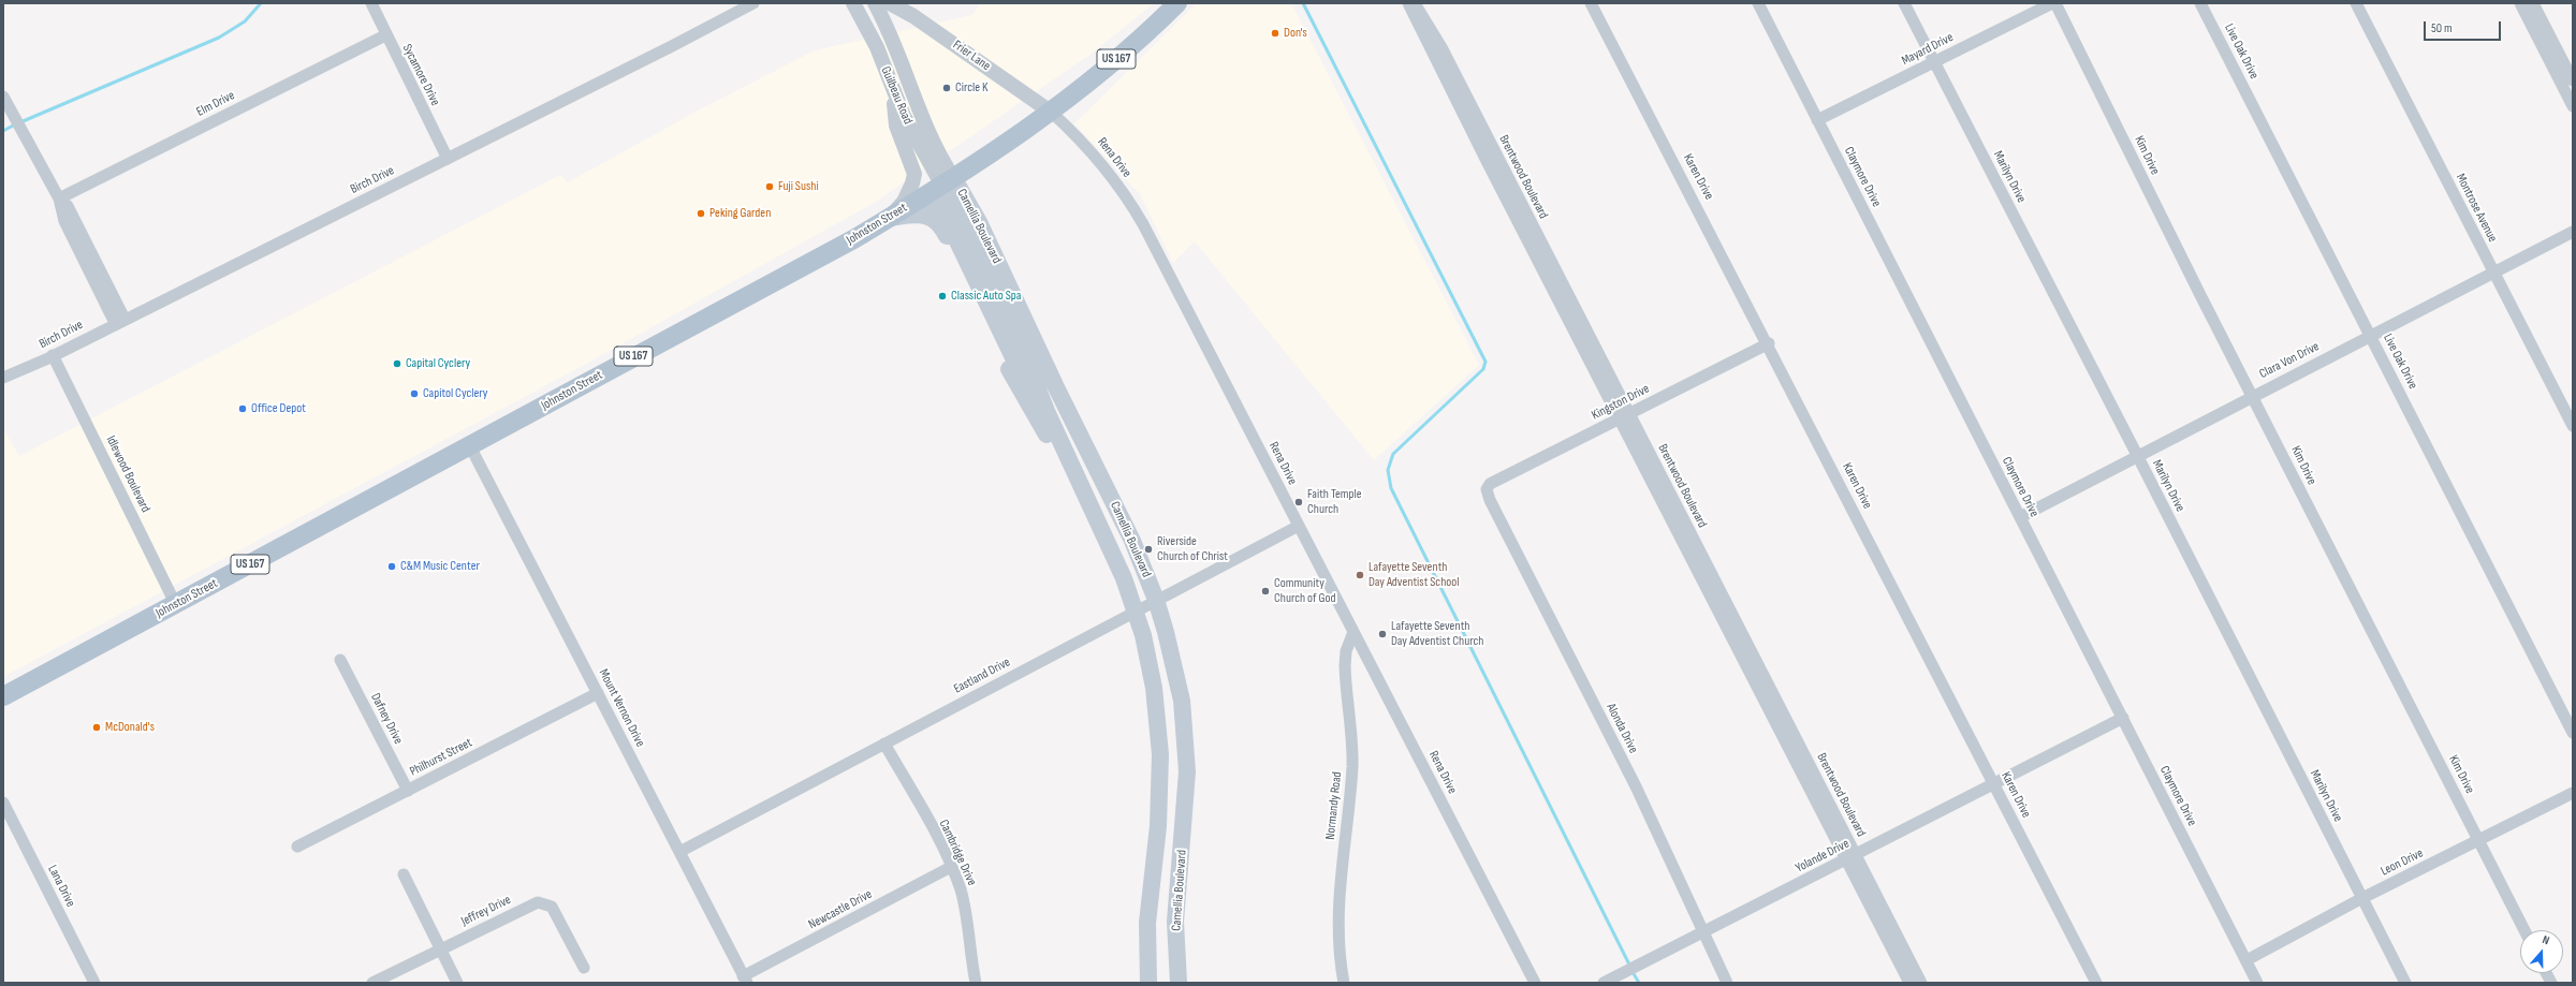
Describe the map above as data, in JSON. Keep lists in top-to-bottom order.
{
  "streets": {
    "main road": ["US 167", "Johnston Street", "Camellia Boulevard"],
    "street": [
      "Mayard Drive",
      "Live Oak Drive",
      "Frier Lane",
      "Sycamore Drive",
      "Guilbeau Road",
      "Elm Drive",
      "Kim Drive",
      "Rena Drive",
      "Brentwood Boulevard",
      "Karen Drive",
      "Claymore Drive",
      "Marilyn Drive",
      "Birch Drive",
      "Montrose Avenue",
      "Clara Von Drive",
      "Kingston Drive",
      "Idlewood Boulevard",
      "Eastland Drive",
      "Mount Vernon Drive",
      "Dafney Drive",
      "Alonda Drive",
      "Philhurst Street",
      "Normandy Road",
      "Cambridge Drive",
      "Yolande Drive",
      "Leon Drive",
      "Lana Drive",
      "Newcastle Drive",
      "Jeffrey Drive"
    ]
  },
  "crossings": [
    ["Mayard Drive", "Kim Drive"],
    ["Mayard Drive", "Claymore Drive"],
    ["Mayard Drive", "Marilyn Drive"],
    ["Live Oak Drive", "Clara Von Drive"],
    ["Frier Lane", "Rena Drive"],
    ["Frier Lane", "Johnston Street"],
    ["Sycamore Drive", "Elm Drive"],
    ["Sycamore Drive", "Birch Drive"],
    ["Guilbeau Road", "Johnston Street"],
    ["Guilbeau Road", "Camellia Boulevard"],
    ["Kim Drive", "Clara Von Drive"],
    ["Kim Drive", "Leon Drive"],
    ["Rena Drive", "Johnston Street"],
    ["Rena Drive", "Eastland Drive"],
    ["Rena Drive", "Normandy Road"],
    ["Brentwood Boulevard", "Kingston Drive"],
    ["Brentwood Boulevard", "Yolande Drive"],
    ["Karen Drive", "Kingston Drive"],
    ["Karen Drive", "Yolande Drive"],
    ["Claymore Drive", "Clara Von Drive"],
    ["Claymore Drive", "Yolande Drive"],
    ["Claymore Drive", "Leon Drive"],
    ["Marilyn Drive", "Clara Von Drive"],
    ["Marilyn Drive", "Leon Drive"],
    ["Birch Drive", "Idlewood Boulevard"],
    ["Montrose Avenue", "Clara Von Drive"],
    ["Johnston Street", "Camellia Boulevard"],
    ["Johnston Street", "Idlewood Boulevard"],
    ["Johnston Street", "Mount Vernon Drive"],
    ["Camellia Boulevard", "Eastland Drive"],
    ["Kingston Drive", "Alonda Drive"],
    ["Eastland Drive", "Mount Vernon Drive"],
    ["Eastland Drive", "Cambridge Drive"],
    ["Mount Vernon Drive", "Philhurst Street"],
    ["Mount Vernon Drive", "Newcastle Drive"],
    ["Dafney Drive", "Philhurst Street"],
    ["Alonda Drive", "Yolande Drive"],
    ["Cambridge Drive", "Newcastle Drive"]
  ],
  "places": [
    "Don's",
    "Circle K",
    "Fuji Sushi",
    "Peking Garden",
    "Classic Auto Spa",
    "Capital Cyclery",
    "Capitol Cyclery",
    "Office Depot",
    "Faith Temple Church",
    "Riverside Church of Christ",
    "C&M Music Center",
    "Lafayette Seventh Day Adventist School",
    "Community Church of God",
    "Lafayette Seventh Day Adventist Church",
    "McDonald's"
  ],
  "scale_bar": "50 m",
  "north": "top"
}
